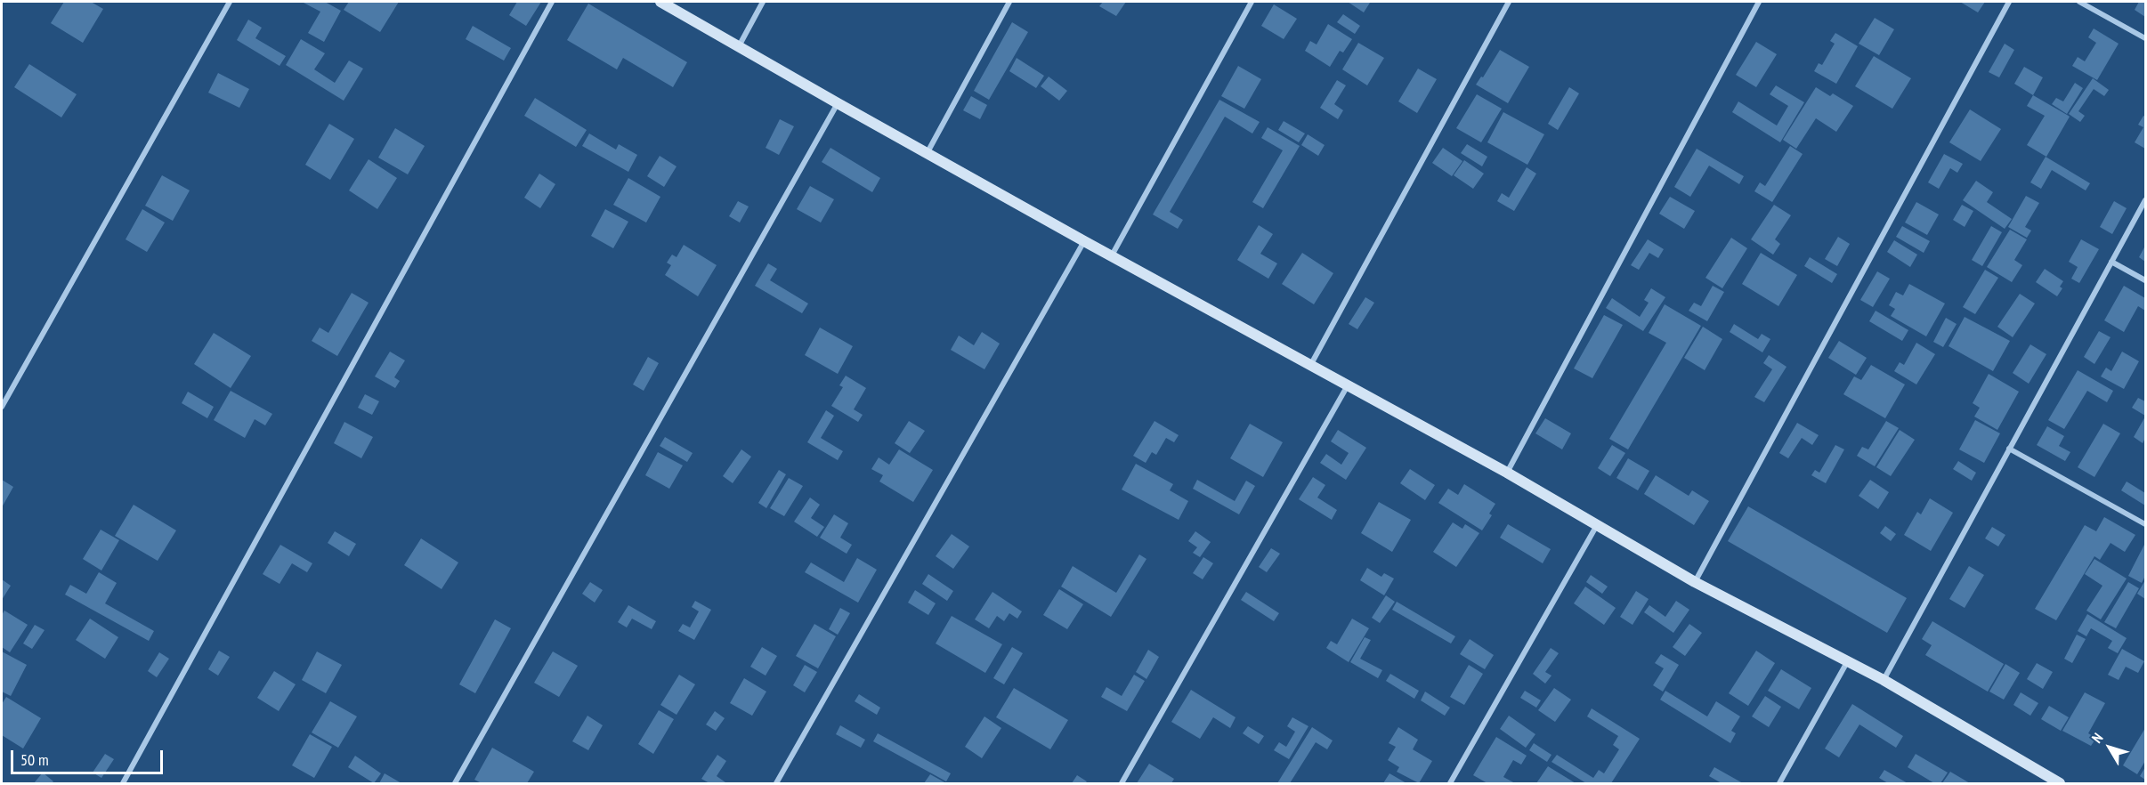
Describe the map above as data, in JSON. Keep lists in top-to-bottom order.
{
  "scale_bar": "50 m",
  "north": "top left"
}
